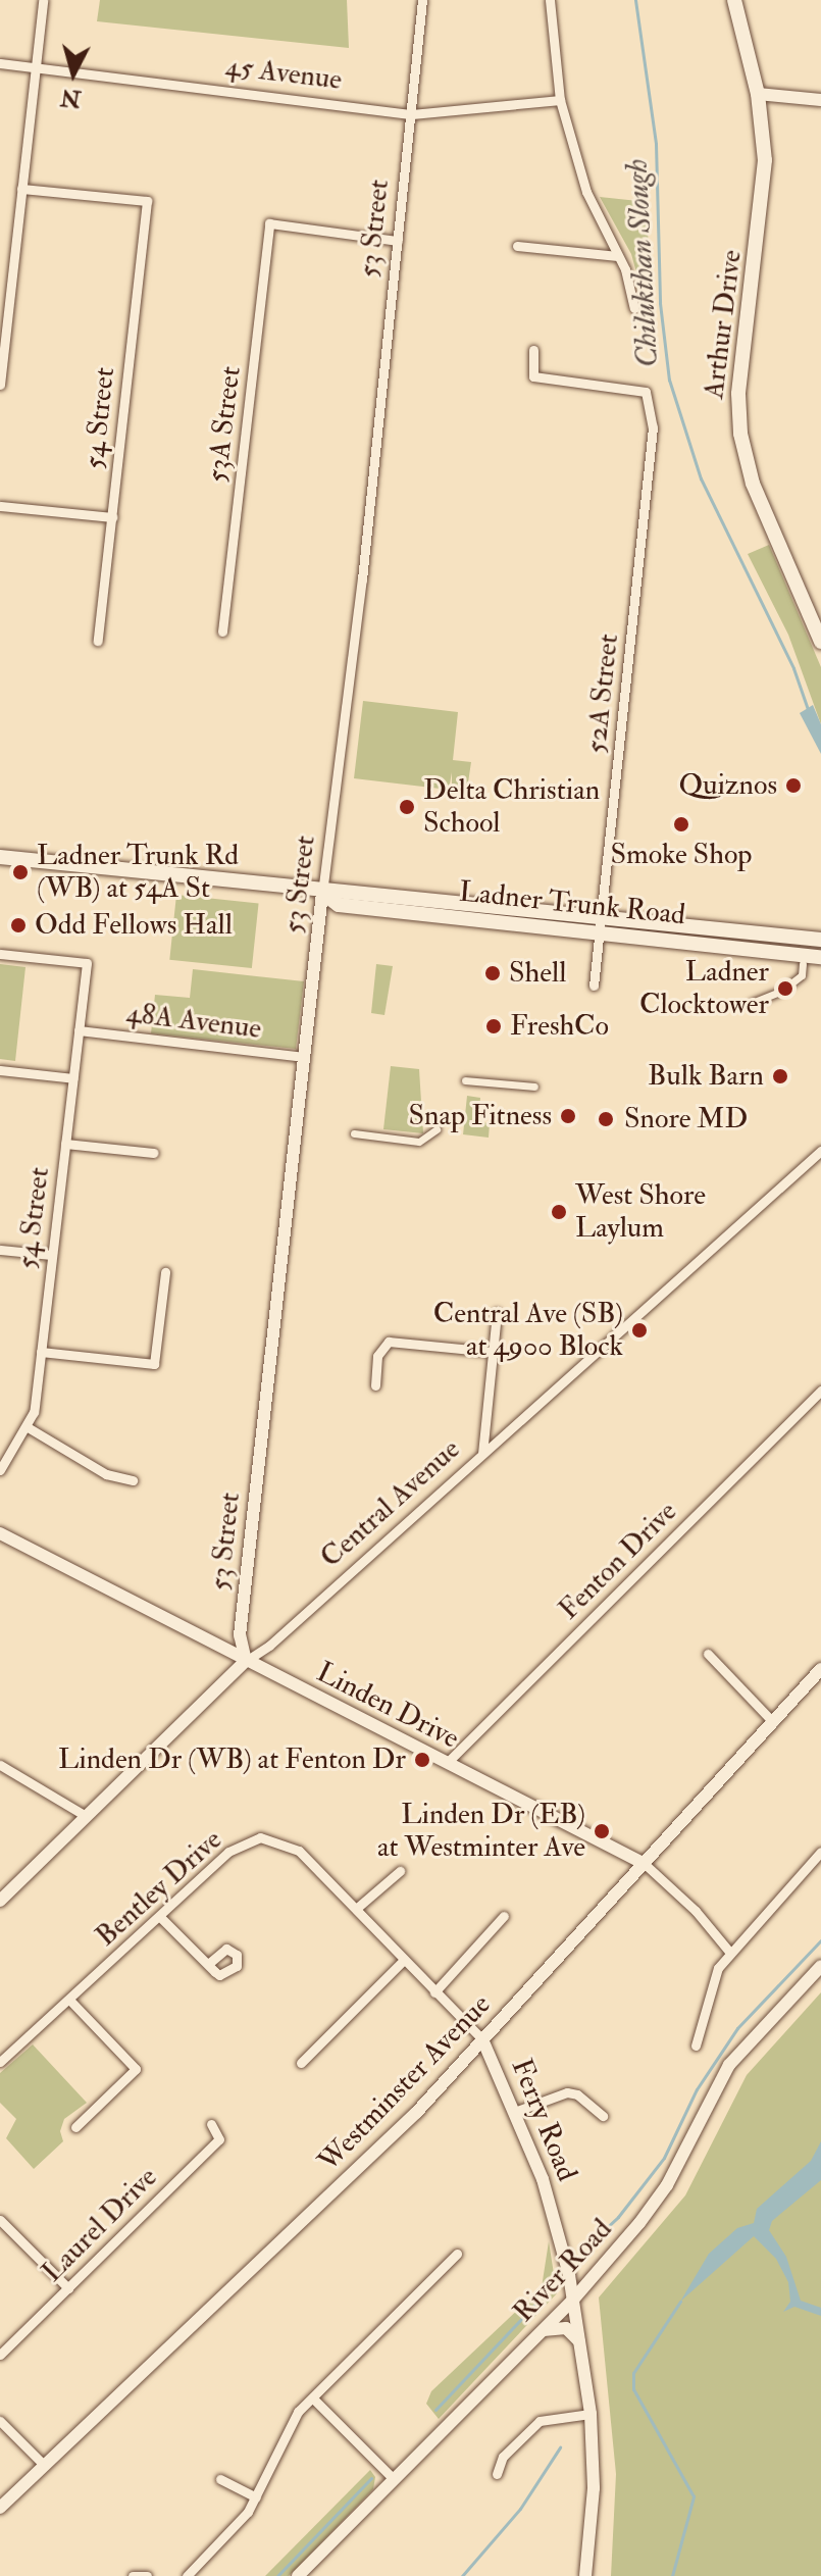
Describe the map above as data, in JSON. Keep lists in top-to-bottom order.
{
  "streets": {
    "main road": ["Arthur Drive", "Ladner Trunk Road"],
    "street": [
      "45 Avenue",
      "53 Street",
      "54 Street",
      "53A Street",
      "52A Street",
      "48A Avenue",
      "Central Avenue",
      "Fenton Drive",
      "Linden Drive",
      "Bentley Drive",
      "Westminster Avenue",
      "Ferry Road",
      "Laurel Drive",
      "River Road"
    ]
  },
  "crossings": [
    ["45 Avenue", "53 Street"],
    ["53 Street", "53A Street"],
    ["53 Street", "Ladner Trunk Road"],
    ["53 Street", "48A Avenue"],
    ["53 Street", "Central Avenue"],
    ["53 Street", "Linden Drive"],
    ["54 Street", "48A Avenue"],
    ["52A Street", "Ladner Trunk Road"],
    ["Central Avenue", "Linden Drive"],
    ["Fenton Drive", "Linden Drive"],
    ["Linden Drive", "Westminster Avenue"],
    ["Bentley Drive", "Westminster Avenue"],
    ["Bentley Drive", "Ferry Road"],
    ["Westminster Avenue", "Ferry Road"],
    ["Ferry Road", "River Road"]
  ],
  "water": ["Chilukthan Slough"],
  "places": [
    "Quiznos",
    "Delta Christian School",
    "Smoke Shop",
    "Ladner Trunk Rd (WB) at 54A St",
    "Odd Fellows Hall",
    "Shell",
    "Ladner Clocktower",
    "FreshCo",
    "Bulk Barn",
    "Snap Fitness",
    "Snore MD",
    "West Shore Laylum",
    "Central Ave (SB) at 4900 Block",
    "Linden Dr (WB) at Fenton Dr",
    "Linden Dr (EB) at Westminter Ave"
  ],
  "north": "bottom"
}
